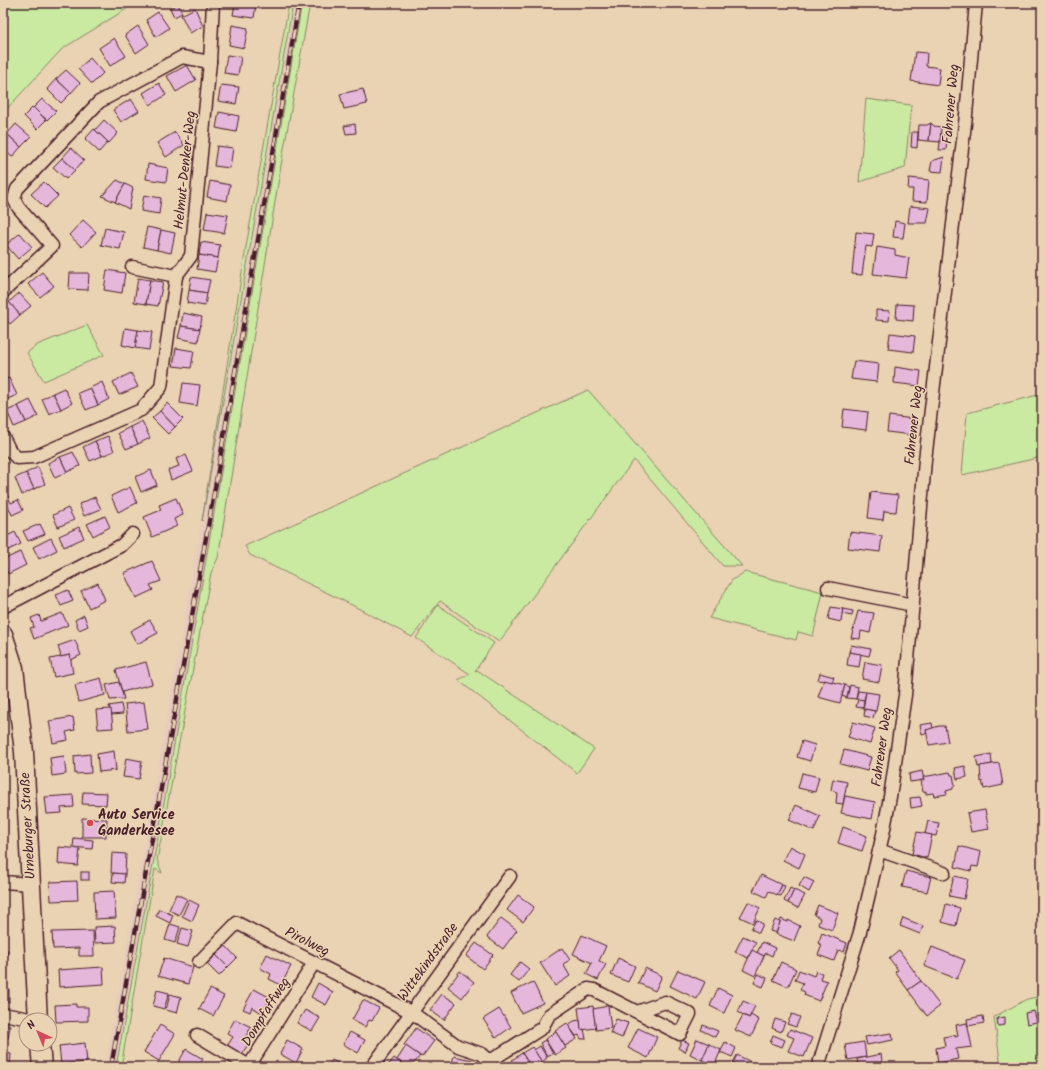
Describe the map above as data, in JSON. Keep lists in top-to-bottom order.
{
  "streets": {
    "street": [
      "Fahrener Weg",
      "Helmut-Denker-Weg",
      "Urneburger Straße",
      "Pirolweg",
      "Wittekindstraße",
      "Dompfaffweg"
    ]
  },
  "crossings": [
    ["Pirolweg", "Wittekindstraße"],
    ["Pirolweg", "Dompfaffweg"]
  ],
  "places": ["Auto Service Ganderkesee"],
  "north": "top left"
}
